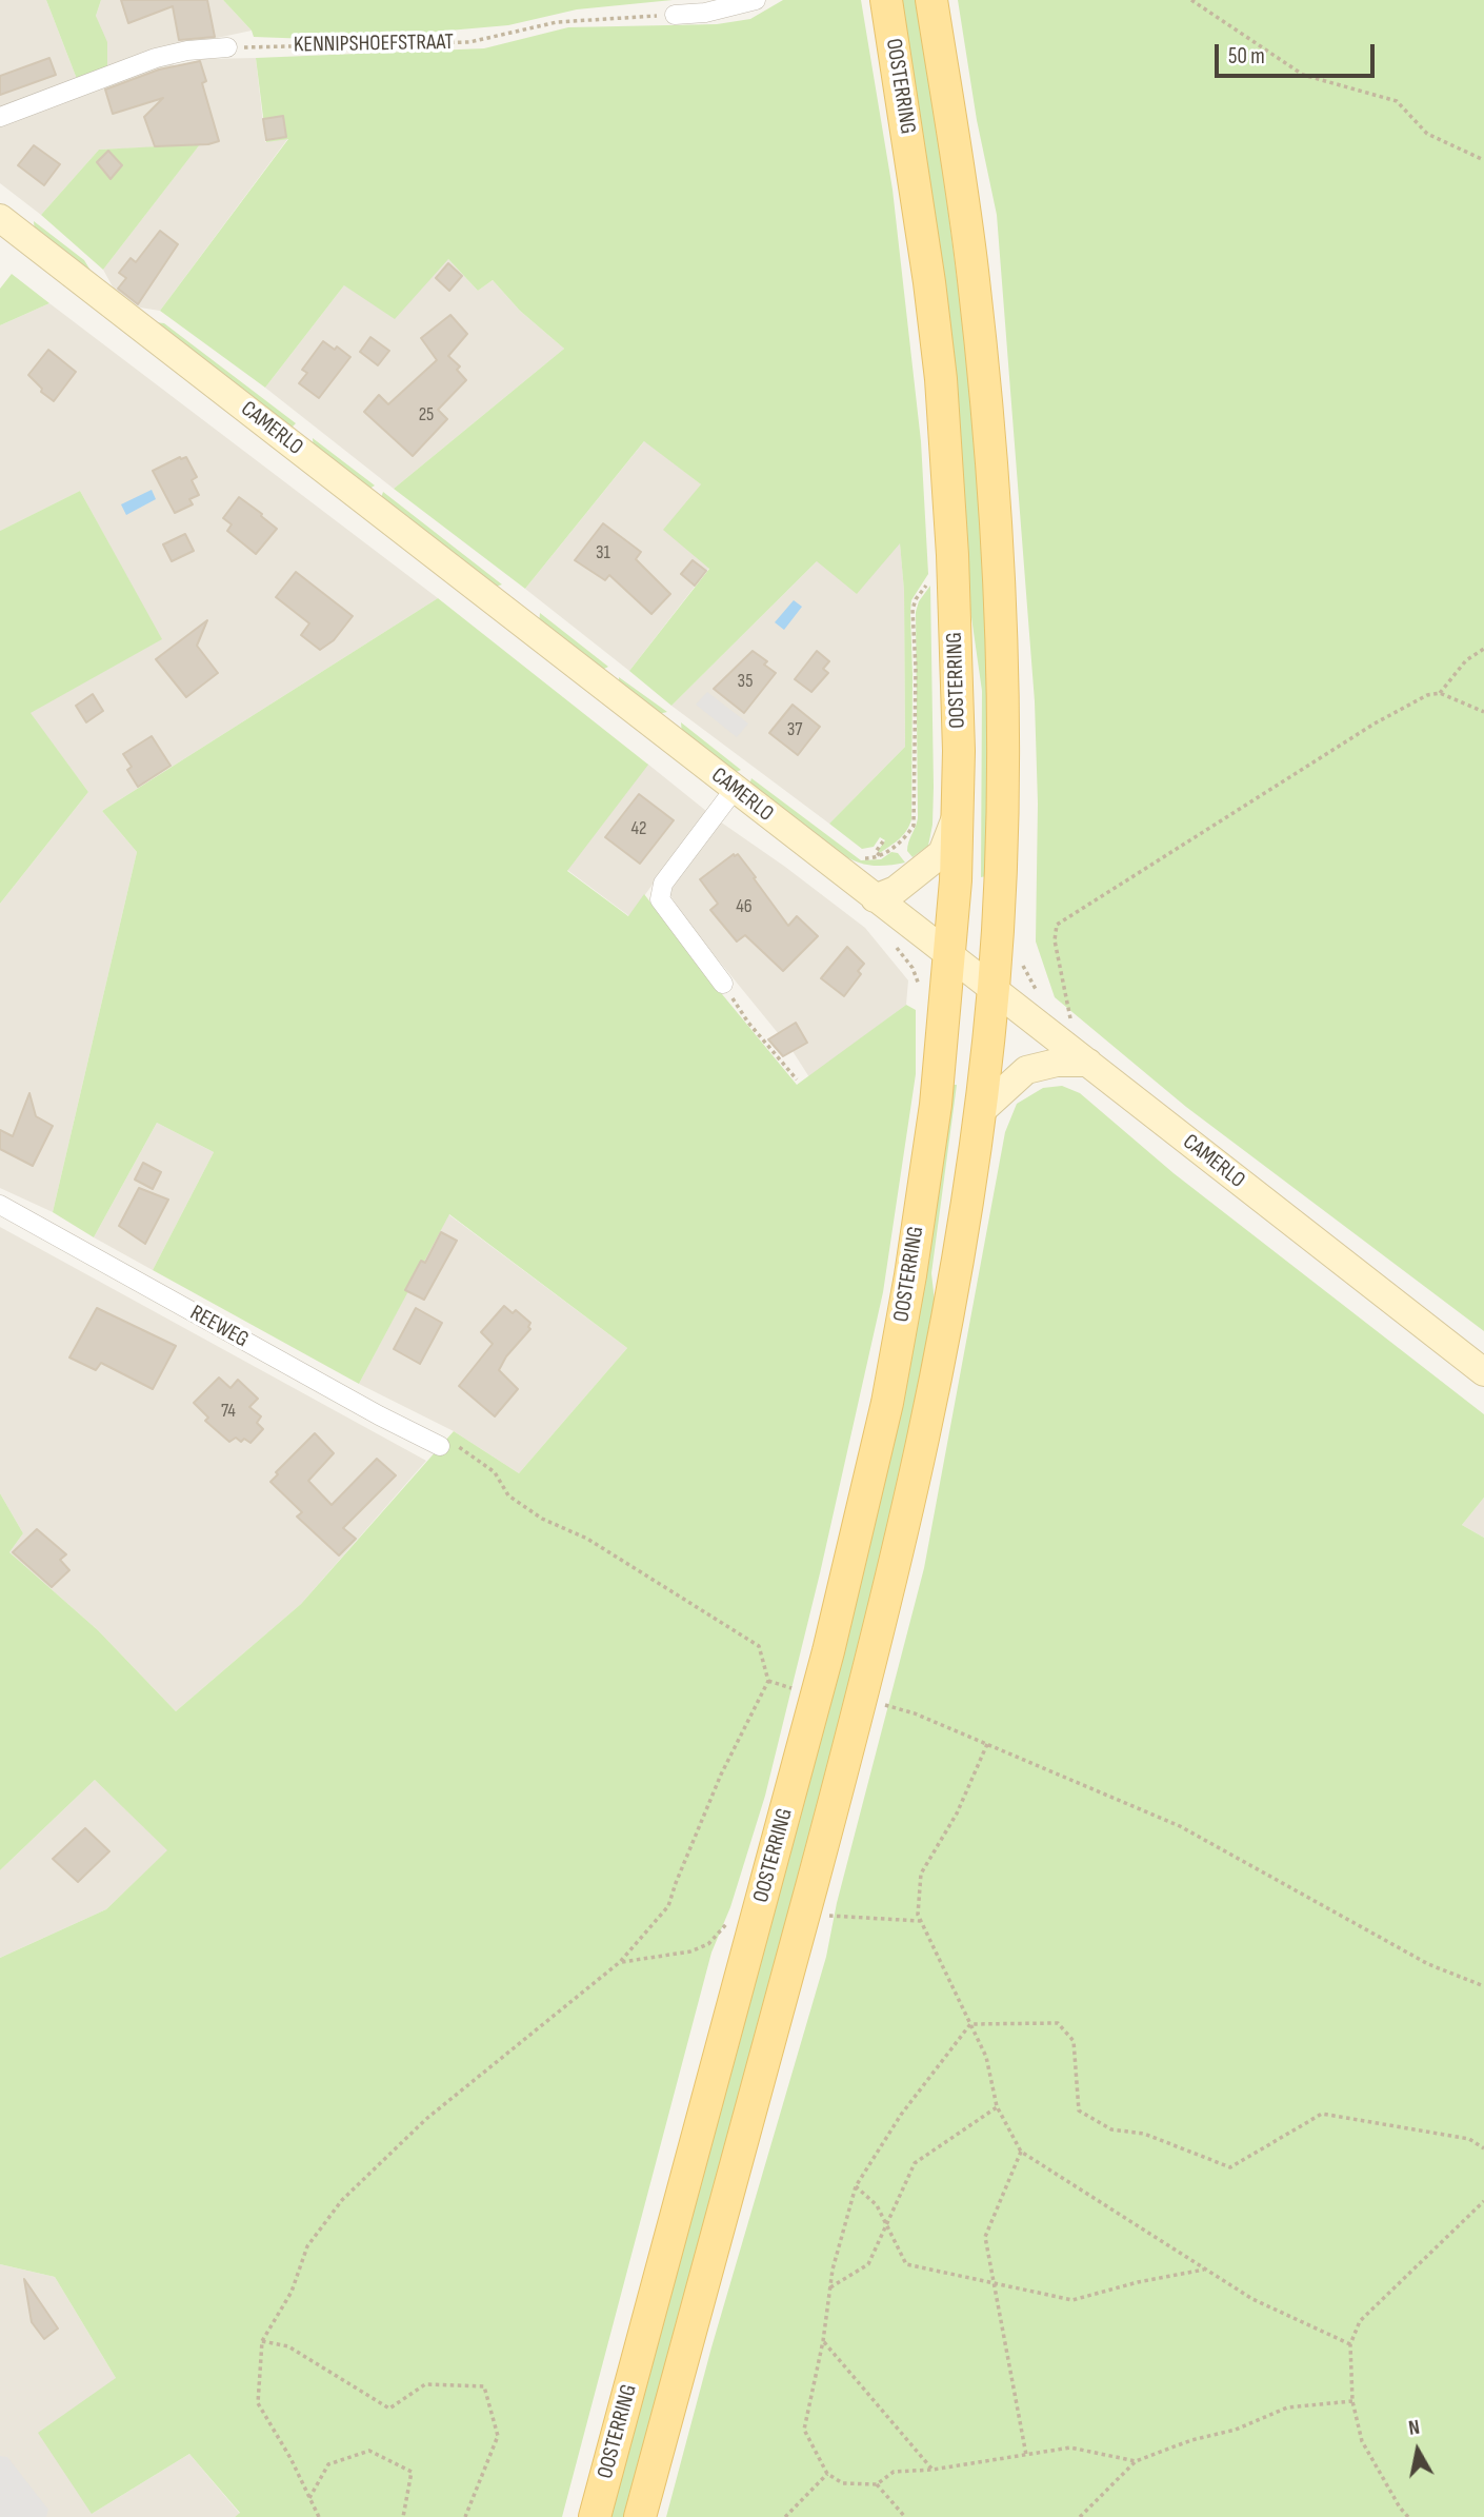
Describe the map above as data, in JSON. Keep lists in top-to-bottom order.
{
  "streets": {
    "main road": ["OOSTERRING", "CAMERLO"],
    "street": ["REEWEG"],
    "path": ["KENNIPSHOEFSTRAAT"]
  },
  "crossings": [
    ["OOSTERRING", "CAMERLO"]
  ],
  "house_numbers": [
    "25",
    "31",
    "35",
    "37",
    "42",
    "46",
    "74"
  ],
  "scale_bar": "50 m",
  "north": "top"
}
